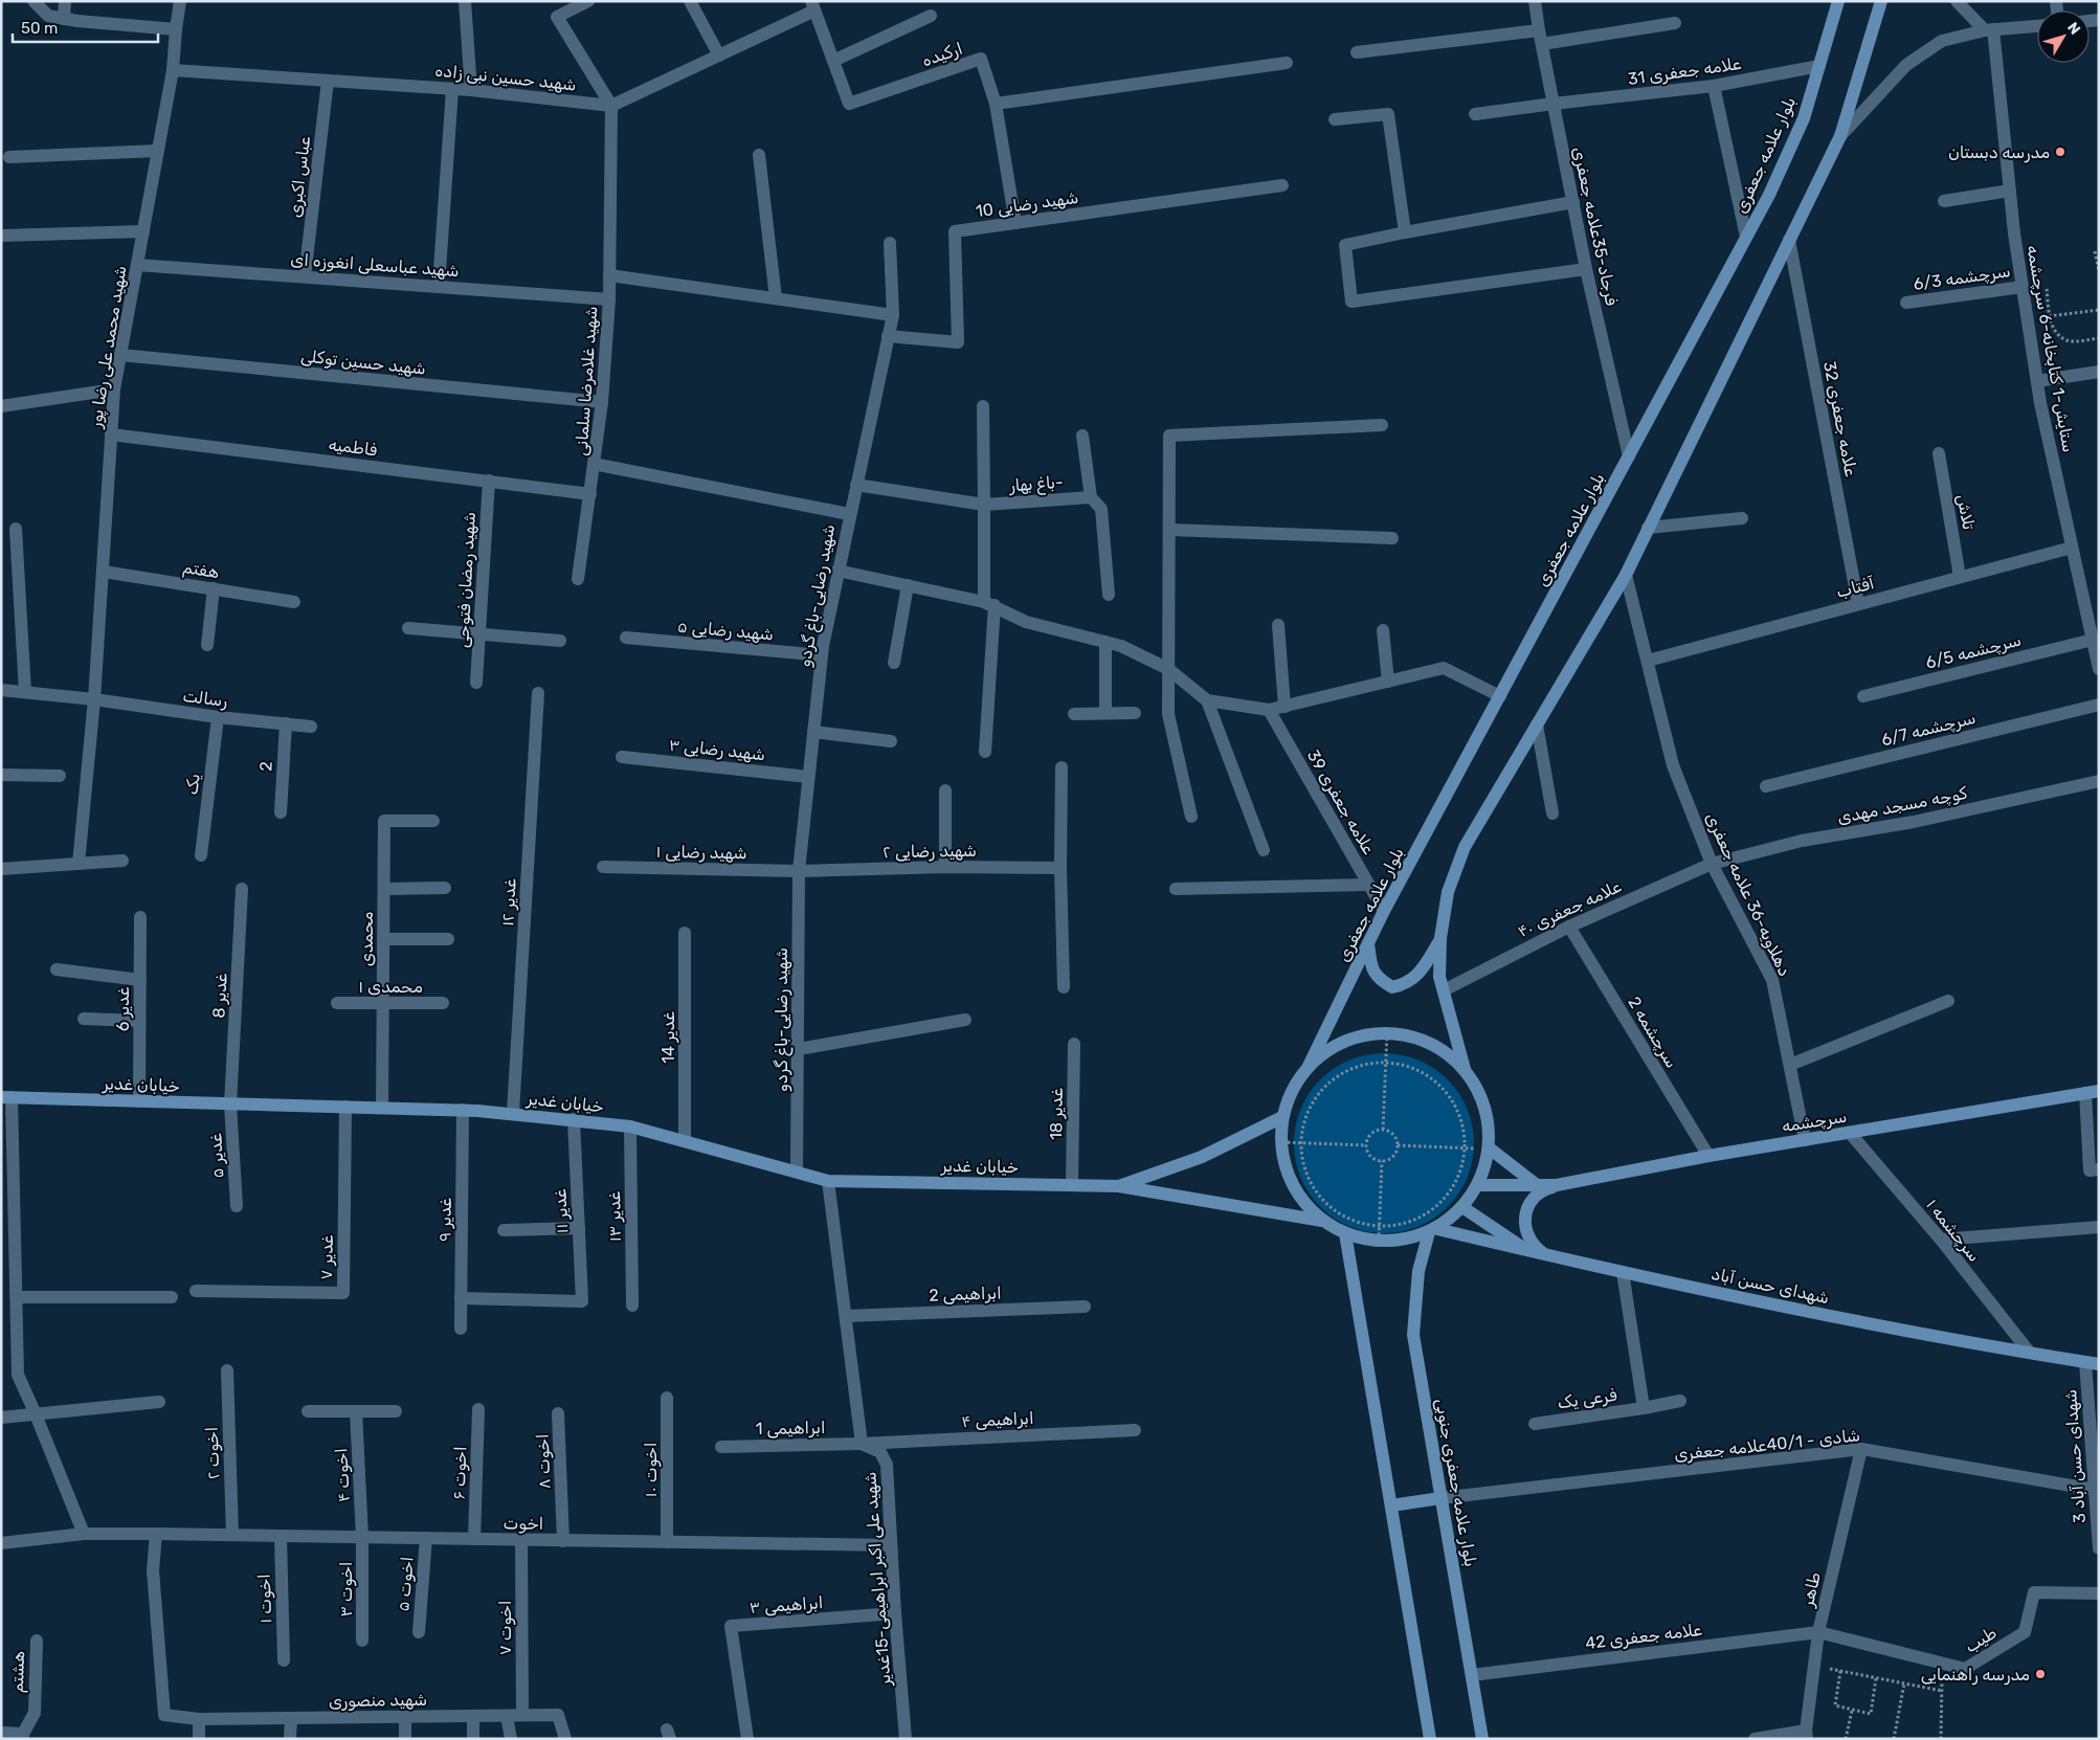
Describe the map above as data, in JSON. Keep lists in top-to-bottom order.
{
  "streets": {
    "main road": [
      "بلوار علامه جعفری",
      "خیابان غدیر",
      "سرچشمه",
      "شهدای حسن آباد",
      "بلوار علامه جعفری جنوبی"
    ],
    "street": [
      "ارکیده",
      "علامه جعفری 31",
      "شهید حسین نبی زاده",
      "عباس اکبری",
      "شهید رضایی 10",
      "فرجاد-35علامه جعفری",
      "شهید عباسعلی انغوزه ای",
      "سرچشمه 6/3",
      "شهید محمد علی رضا پور",
      "ستایش-1 کتابخانه-6 سرچشمه",
      "شهید حسین توکلی",
      "شهید غلامرضا سلمانی",
      "علامه جعفری 32",
      "فاطمیه",
      "باغ بهار-",
      "تلاش",
      "هفتم",
      "شهید رمضان فتوحی",
      "آفتاب",
      "شهید رضایی-باغ گردو",
      "شهید رضایی ۵",
      "سرچشمه 6/5",
      "رسالت",
      "سرچشمه 6/7",
      "شهید رضایی ۳",
      "2",
      "یک",
      "علامه جعفری 39",
      "کوچه مسجد مهدی",
      "شهید رضایی ۲",
      "شهید رضایی ۱",
      "دهلاویه-36 علامه جعفری",
      "غدیر ۱۲",
      "علامه جعفری ۴۰",
      "محمدی",
      "محمدی ۱",
      "غدیر 8",
      "غدیر 6",
      "سرچشمه 2",
      "غدیر 14",
      "غدیر 18",
      "غدیر ۵",
      "غدیر ۱۱",
      "غدیر ۱۳",
      "غدیر ۹",
      "سرچشمه ۱",
      "غدیر ۷",
      "ابراهیمی 2",
      "فرعی یک",
      "ابراهیمی ۴",
      "ابراهیمی 1",
      "شادی - 40/1علامه جعفری",
      "اخوت ۲",
      "شهدای حسن آباد 3",
      "اخوت ۸",
      "اخوت ۱۰",
      "اخوت ۶",
      "اخوت ۴",
      "اخوت",
      "شهید علی اکبر ابراهیمی-15غدیر",
      "اخوت ۵",
      "اخوت ۳",
      "طاهر",
      "اخوت ۱",
      "ابراهیمی ۳",
      "اخوت ۷",
      "علامه جعفری 42",
      "طیب",
      "هشتم",
      "شهید منصوری"
    ]
  },
  "crossings": [
    ["ارکیده", "شهید رضایی 10"],
    ["علامه جعفری 31", "بلوار علامه جعفری"],
    ["علامه جعفری 31", "فرجاد-35علامه جعفری"],
    ["شهید حسین نبی زاده", "عباس اکبری"],
    ["شهید حسین نبی زاده", "شهید محمد علی رضا پور"],
    ["شهید حسین نبی زاده", "شهید غلامرضا سلمانی"],
    ["بلوار علامه جعفری", "فرجاد-35علامه جعفری"],
    ["بلوار علامه جعفری", "علامه جعفری 39"],
    ["عباس اکبری", "شهید عباسعلی انغوزه ای"],
    ["شهید رضایی 10", "شهید رضایی-باغ گردو"],
    ["شهید عباسعلی انغوزه ای", "شهید محمد علی رضا پور"],
    ["شهید عباسعلی انغوزه ای", "شهید غلامرضا سلمانی"],
    ["سرچشمه 6/3", "ستایش-1 کتابخانه-6 سرچشمه"],
    ["شهید محمد علی رضا پور", "شهید حسین توکلی"],
    ["شهید محمد علی رضا پور", "فاطمیه"],
    ["شهید محمد علی رضا پور", "هفتم"],
    ["شهید محمد علی رضا پور", "رسالت"],
    ["ستایش-1 کتابخانه-6 سرچشمه", "آفتاب"],
    ["ستایش-1 کتابخانه-6 سرچشمه", "سرچشمه 6/5"],
    ["شهید حسین توکلی", "شهید غلامرضا سلمانی"],
    ["شهید غلامرضا سلمانی", "شهید رضایی-باغ گردو"],
    ["علامه جعفری 32", "آفتاب"],
    ["فاطمیه", "شهید رمضان فتوحی"],
    ["باغ بهار-", "شهید رضایی-باغ گردو"],
    ["تلاش", "آفتاب"],
    ["آفتاب", "دهلاویه-36 علامه جعفری"],
    ["شهید رضایی-باغ گردو", "شهید رضایی ۵"],
    ["شهید رضایی-باغ گردو", "شهید رضایی ۳"],
    ["شهید رضایی-باغ گردو", "شهید رضایی ۲"],
    ["شهید رضایی-باغ گردو", "شهید رضایی ۱"],
    ["شهید رضایی-باغ گردو", "خیابان غدیر"],
    ["رسالت", "2"],
    ["رسالت", "یک"],
    ["کوچه مسجد مهدی", "دهلاویه-36 علامه جعفری"],
    ["کوچه مسجد مهدی", "علامه جعفری ۴۰"],
    ["شهید رضایی ۲", "شهید رضایی ۱"],
    ["دهلاویه-36 علامه جعفری", "علامه جعفری ۴۰"],
    ["دهلاویه-36 علامه جعفری", "سرچشمه"],
    ["غدیر ۱۲", "خیابان غدیر"],
    ["علامه جعفری ۴۰", "سرچشمه 2"],
    ["محمدی", "محمدی ۱"],
    ["محمدی", "خیابان غدیر"],
    ["غدیر 8", "خیابان غدیر"],
    ["غدیر 8", "غدیر ۵"],
    ["غدیر 6", "خیابان غدیر"],
    ["سرچشمه 2", "سرچشمه"],
    ["غدیر 14", "خیابان غدیر"],
    ["خیابان غدیر", "غدیر 18"],
    ["خیابان غدیر", "غدیر ۵"],
    ["خیابان غدیر", "غدیر ۱۱"],
    ["خیابان غدیر", "غدیر ۱۳"],
    ["خیابان غدیر", "غدیر ۹"],
    ["خیابان غدیر", "غدیر ۷"],
    ["سرچشمه", "سرچشمه ۱"],
    ["غدیر ۱۱", "غدیر ۹"],
    ["سرچشمه ۱", "شهدای حسن آباد"],
    ["شهدای حسن آباد", "شهدای حسن آباد 3"],
    ["شهدای حسن آباد", "بلوار علامه جعفری جنوبی"],
    ["ابراهیمی ۴", "ابراهیمی 1"],
    ["ابراهیمی ۴", "شهید علی اکبر ابراهیمی-15غدیر"],
    ["ابراهیمی 1", "شهید علی اکبر ابراهیمی-15غدیر"],
    ["شادی - 40/1علامه جعفری", "شهدای حسن آباد 3"],
    ["شادی - 40/1علامه جعفری", "بلوار علامه جعفری جنوبی"],
    ["شادی - 40/1علامه جعفری", "طاهر"],
    ["اخوت ۲", "اخوت"],
    ["اخوت ۸", "اخوت"],
    ["اخوت ۱۰", "اخوت"],
    ["اخوت ۶", "اخوت"],
    ["اخوت ۴", "اخوت"],
    ["اخوت ۴", "اخوت ۳"],
    ["بلوار علامه جعفری جنوبی", "علامه جعفری 42"],
    ["اخوت", "شهید علی اکبر ابراهیمی-15غدیر"],
    ["اخوت", "اخوت ۵"],
    ["اخوت", "اخوت ۳"],
    ["اخوت", "اخوت ۱"],
    ["اخوت", "اخوت ۷"],
    ["اخوت", "شهید منصوری"],
    ["شهید علی اکبر ابراهیمی-15غدیر", "ابراهیمی ۳"],
    ["طاهر", "علامه جعفری 42"],
    ["طاهر", "طیب"],
    ["اخوت ۷", "شهید منصوری"],
    ["علامه جعفری 42", "طیب"]
  ],
  "places": ["مدرسه دبستان", "مدرسه راهنمایی"],
  "scale_bar": "50 m",
  "north": "top right"
}
